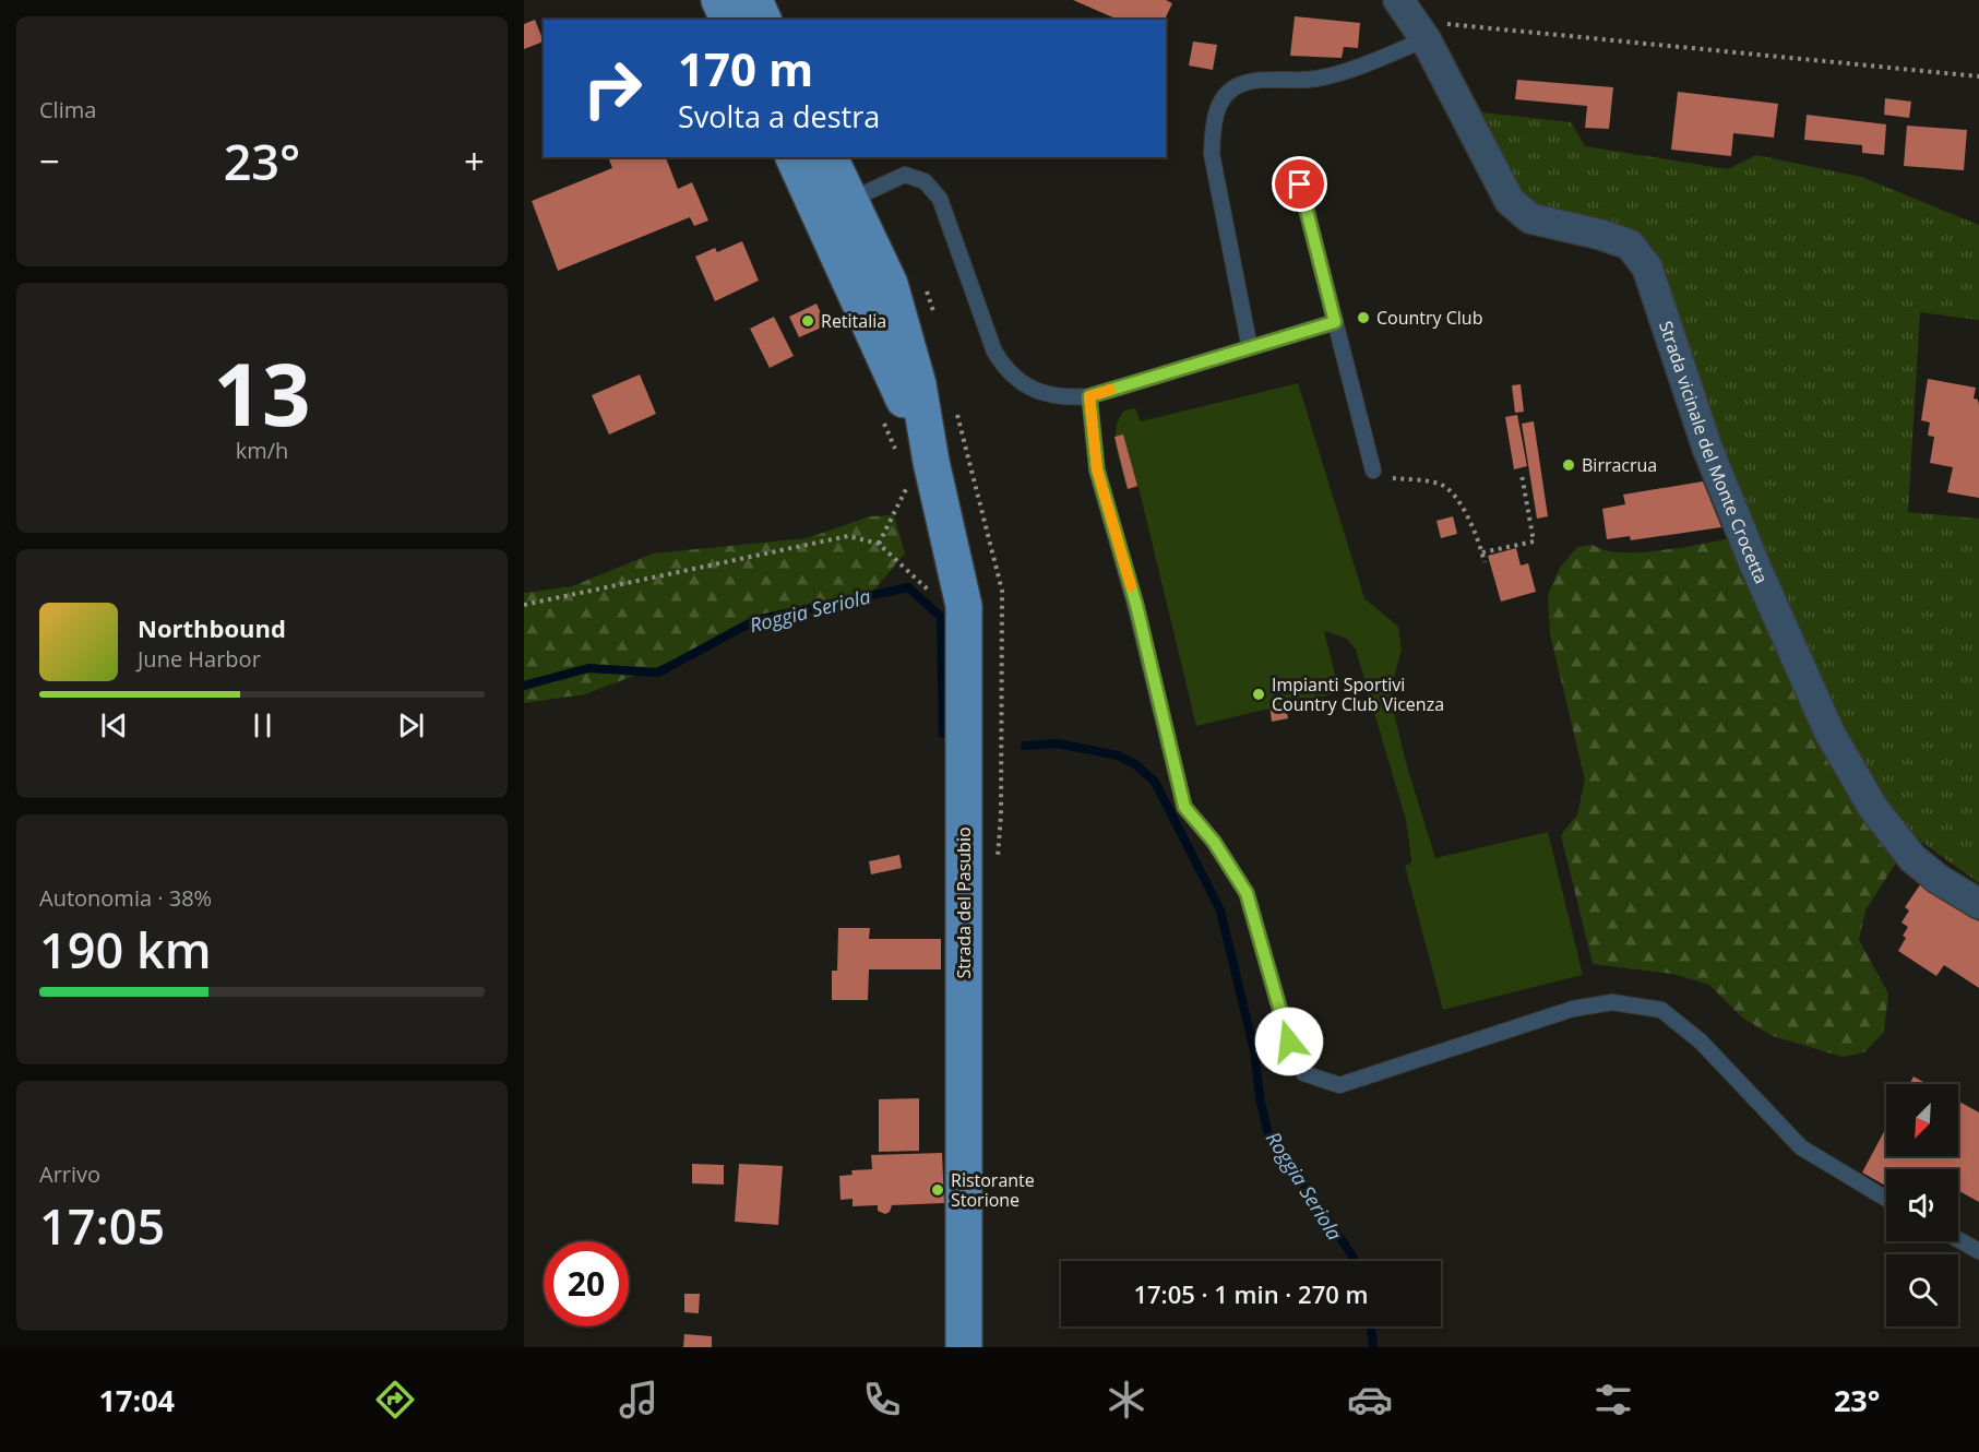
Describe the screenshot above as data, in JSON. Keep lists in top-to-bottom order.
{
  "streets": {
    "main road": ["Strada del Pasubio"],
    "street": ["Strada vicinale del Monte Crocetta"]
  },
  "water": ["Roggia Seriola"],
  "places": [
    "Country Club",
    "Retitalia",
    "Birracrua",
    "Impianti Sportivi Country Club Vicenza",
    "Ristorante Storione"
  ],
  "north": "bottom left",
  "page": {
    "tile": [
      "Clima",
      ["13", "km/h"],
      ["Autonomia · 38%", "190 km"],
      ["Arrivo", "17:05"]
    ],
    "turn": ["170 m", "Svolta a destra"],
    "heat": ["−", "23°", "+"],
    "song": ["Northbound", "June Harbor"],
    "limit": "20",
    "trip": "17:05 · 1 min · 270 m",
    "tabs": ["17:04", "23°"]
  }
}
